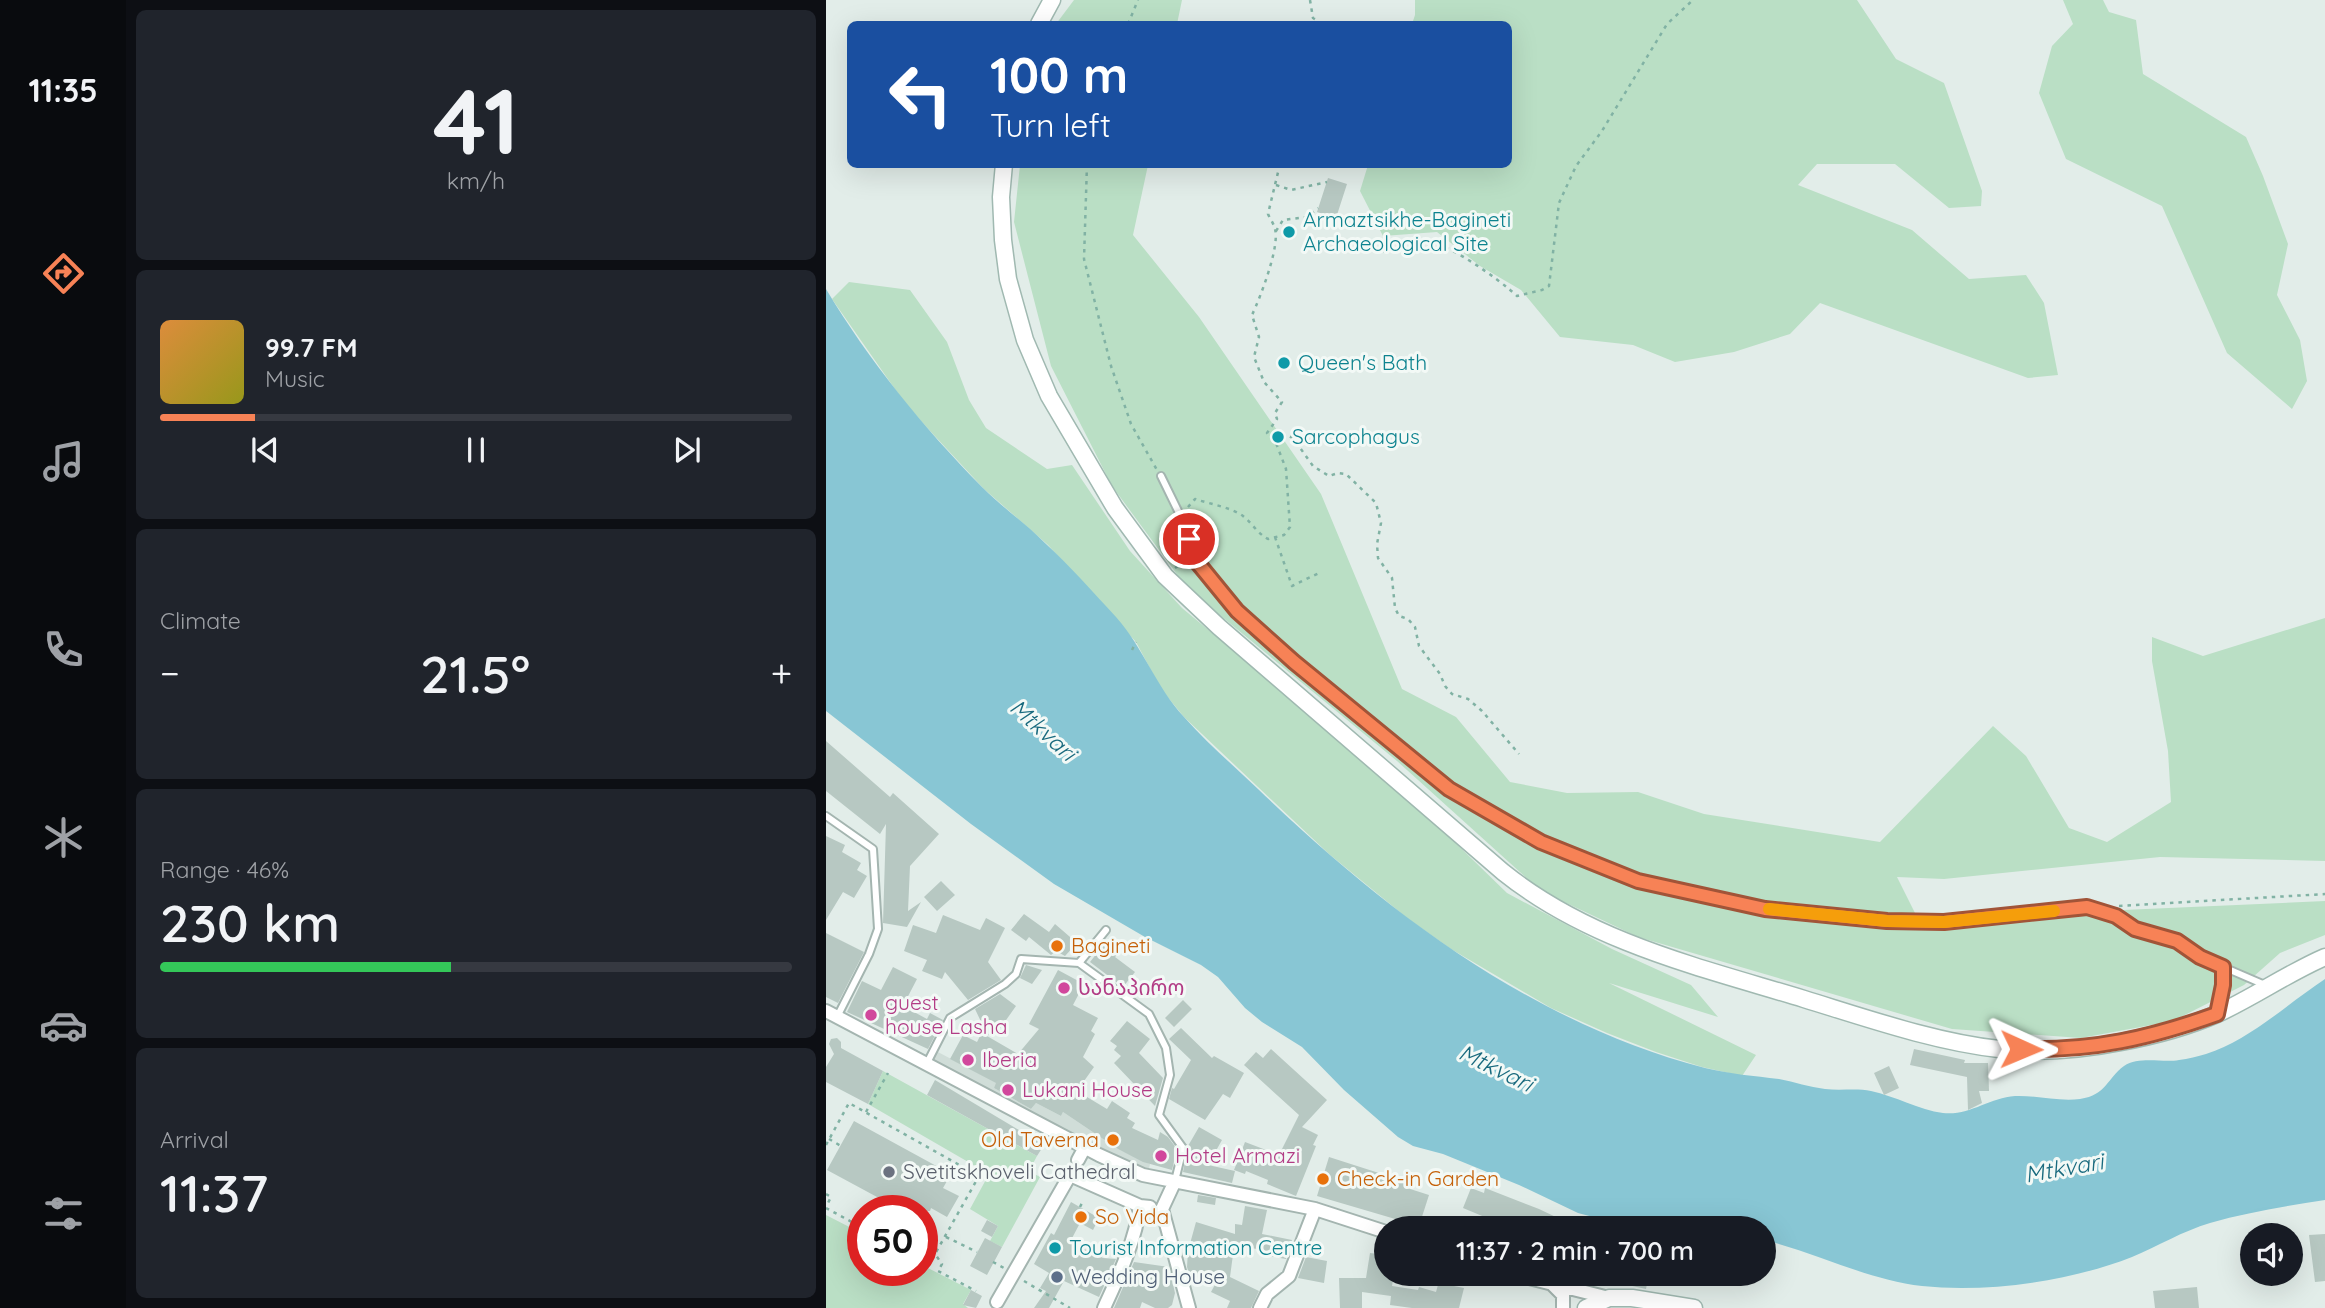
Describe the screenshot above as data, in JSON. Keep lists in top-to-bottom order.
{
  "water": ["Mtkvari"],
  "places": [
    "Armaztsikhe-Bagineti Archaeological Site",
    "Queen's Bath",
    "Sarcophagus",
    "Bagineti",
    "სანაპირო",
    "guest house Lasha",
    "Iberia",
    "Lukani House",
    "Old Taverna",
    "Hotel Armazi",
    "Svetitskhoveli Cathedral",
    "Check-in Garden",
    "So Vida",
    "Tourist Information Centre",
    "Wedding House"
  ],
  "page": {
    "tabs": "11:35",
    "tile": [
      ["41", "km/h"],
      "Climate",
      ["Range · 46%", "230 km"],
      ["Arrival", "11:37"]
    ],
    "turn": ["100 m", "Turn left"],
    "song": ["99.7 FM", "Music"],
    "heat": ["−", "21.5°", "+"],
    "limit": "50",
    "trip": "11:37 · 2 min · 700 m"
  }
}
